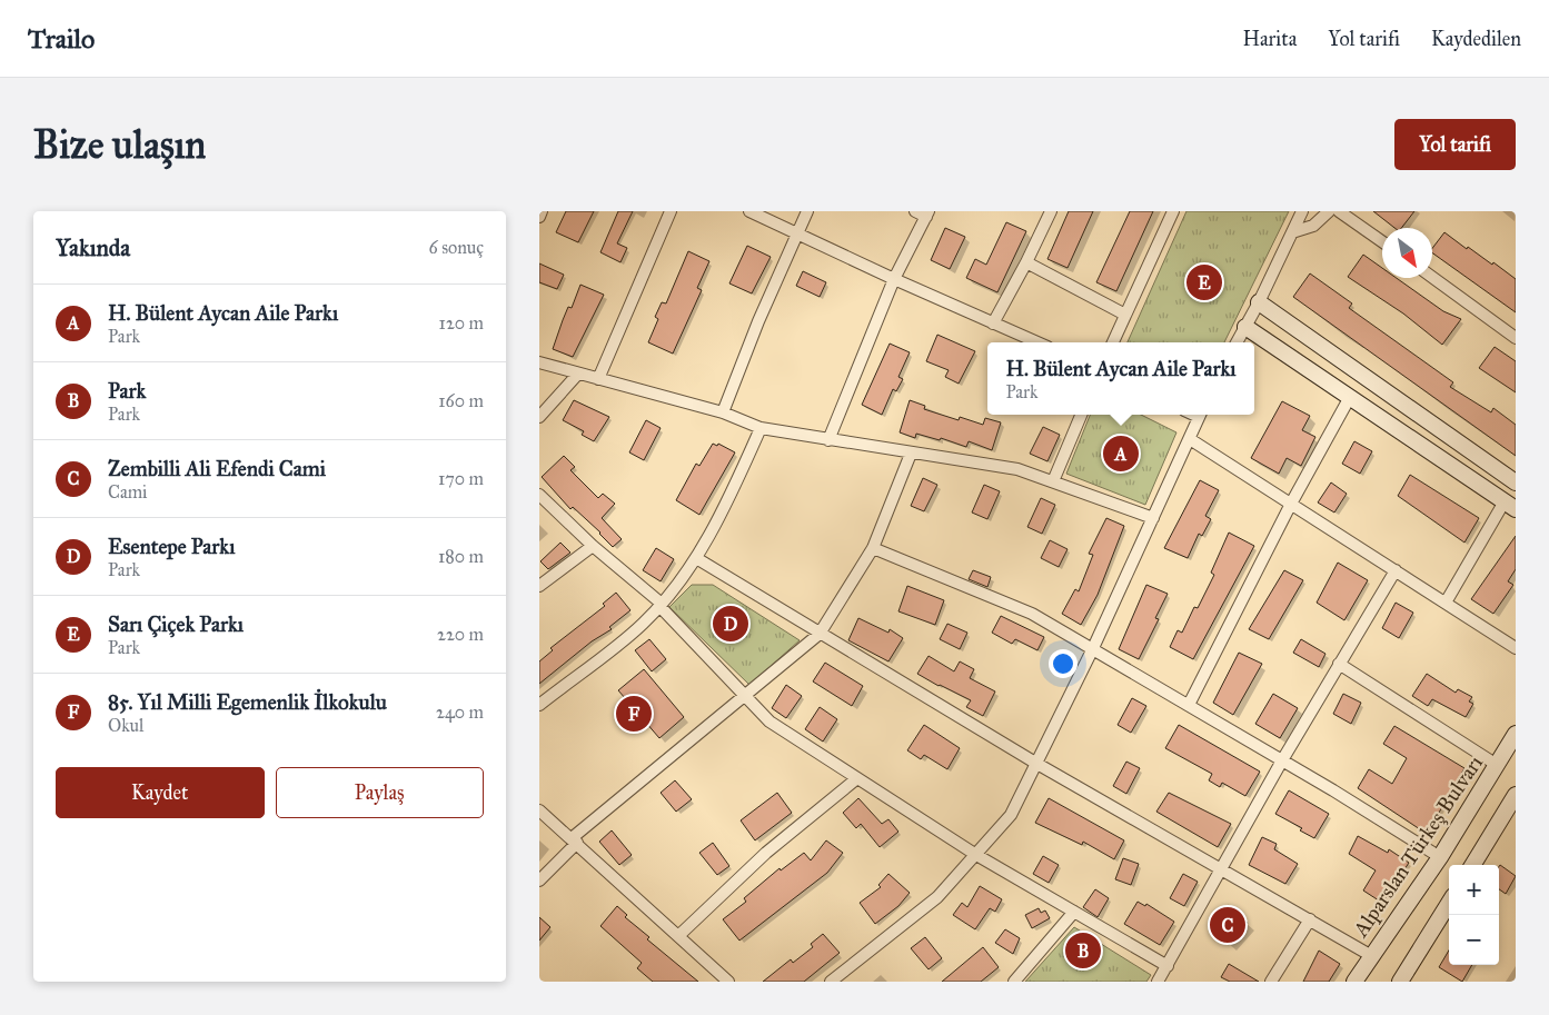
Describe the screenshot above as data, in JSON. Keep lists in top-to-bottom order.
{
  "streets": {
    "main road": ["Alparslan Türkeş Bulvarı"]
  },
  "north": "bottom right",
  "page": {
    "header": "Trailo",
    "nav": ["Harita", "Yol tarifi", "Kaydedilen"],
    "buttons": [
      "Yol tarifi",
      ["Kaydet", "Paylaş"]
    ],
    "title": "Bize ulaşın",
    "heading": ["Yakında", "6 sonuç"],
    "pins": [
      "E",
      "A",
      "D",
      "F",
      "C",
      "B"
    ],
    "list": [
      {
        "mark": "A",
        "name": "H. Bülent Aycan Aile Parkı",
        "note": "Park",
        "value": "120 m"
      },
      {
        "mark": "B",
        "name": "Park",
        "note": "Park",
        "value": "160 m"
      },
      {
        "mark": "C",
        "name": "Zembilli Ali Efendi Cami",
        "note": "Cami",
        "value": "170 m"
      },
      {
        "mark": "D",
        "name": "Esentepe Parkı",
        "note": "Park",
        "value": "180 m"
      },
      {
        "mark": "E",
        "name": "Sarı Çiçek Parkı",
        "note": "Park",
        "value": "220 m"
      },
      {
        "mark": "F",
        "name": "85. Yıl Milli Egemenlik İlkokulu",
        "note": "Okul",
        "value": "240 m"
      }
    ],
    "popup": ["H. Bülent Aycan Aile Parkı", "Park"],
    "map_buttons": ["+", "−"]
  }
}
